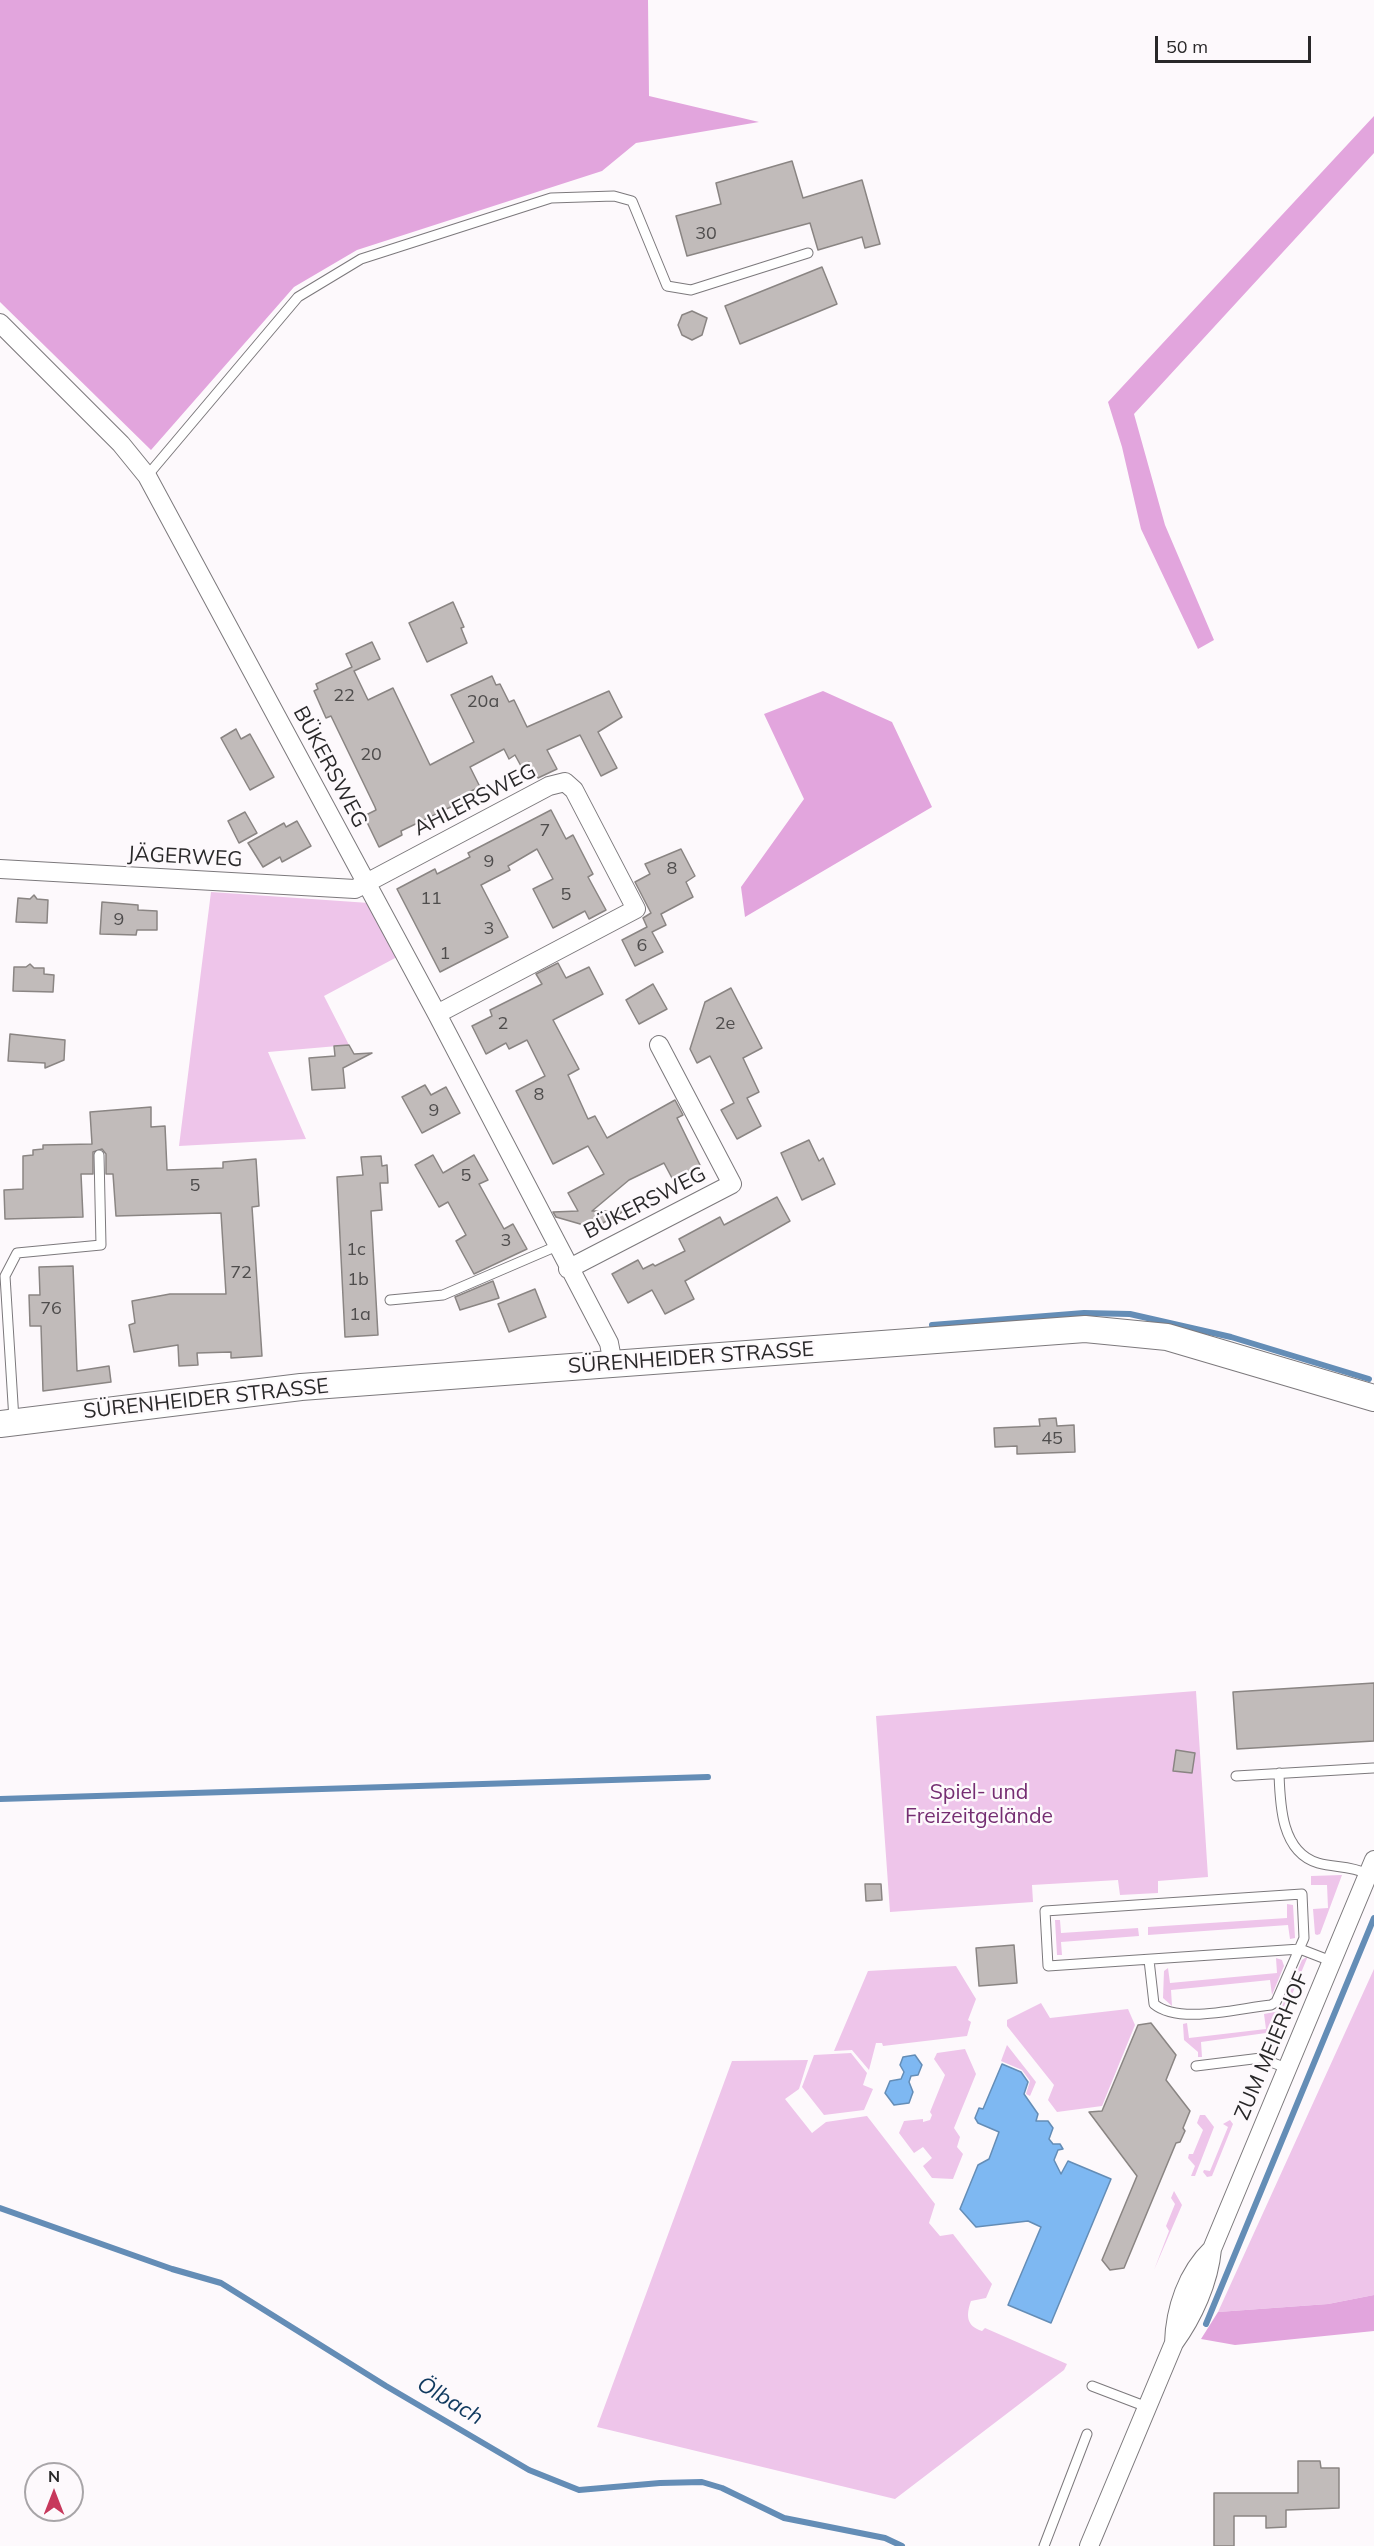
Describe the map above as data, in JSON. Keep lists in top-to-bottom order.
{
  "streets": {
    "main road": ["SÜRENHEIDER STRASSE"],
    "street": [
      "BÜKERSWEG",
      "AHLERSWEG",
      "JÄGERWEG",
      "ZUM MEIERHOF"
    ]
  },
  "crossings": [
    ["BÜKERSWEG", "AHLERSWEG"],
    ["BÜKERSWEG", "JÄGERWEG"],
    ["BÜKERSWEG", "SÜRENHEIDER STRASSE"],
    ["AHLERSWEG", "JÄGERWEG"]
  ],
  "water": ["Ölbach"],
  "parks": ["Spiel- und Freizeitgelände"],
  "house_numbers": [
    "30",
    "22",
    "20a",
    "20",
    "7",
    "9",
    "8",
    "5",
    "11",
    "9",
    "3",
    "6",
    "1",
    "2",
    "2e",
    "8",
    "9",
    "5",
    "5",
    "3",
    "1c",
    "72",
    "1b",
    "76",
    "1a",
    "45"
  ],
  "scale_bar": "50 m",
  "north": "top"
}
